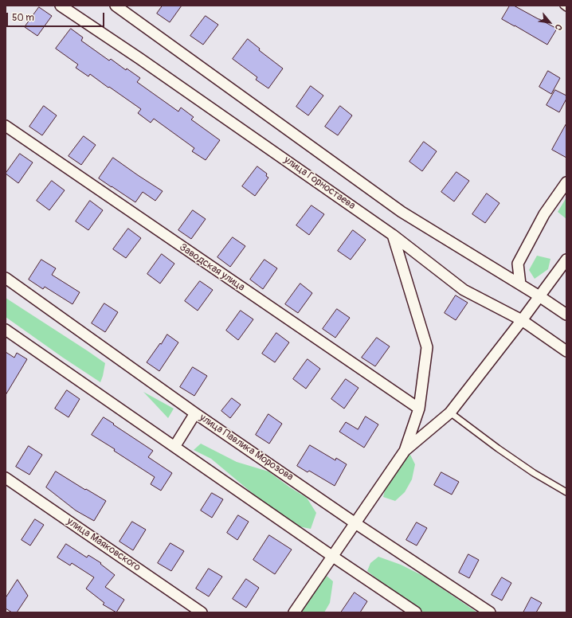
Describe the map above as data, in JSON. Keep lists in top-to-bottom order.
{
  "streets": {
    "street": [
      "улица Горностаева",
      "Заводская улица",
      "улица Павлика Морозова",
      "улица Маяковского"
    ]
  },
  "scale_bar": "50 m",
  "north": "bottom right"
}
